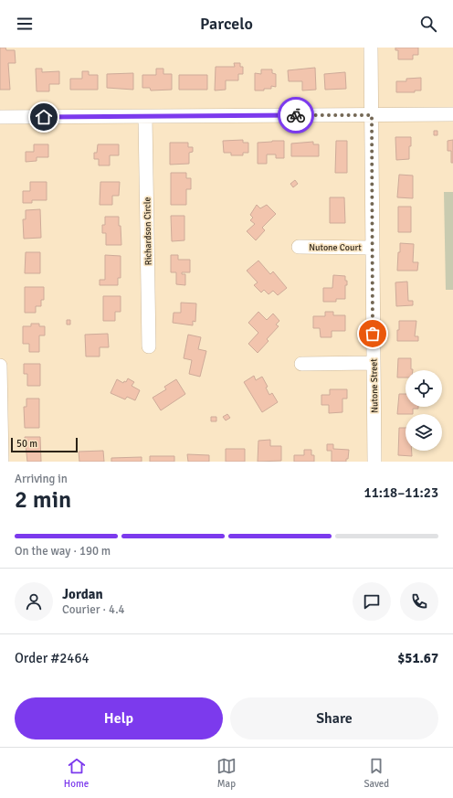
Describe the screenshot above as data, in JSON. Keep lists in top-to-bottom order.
{
  "streets": {
    "street": ["Richardson Circle", "Nutone Court", "Nutone Street"]
  },
  "crossings": [
    ["Nutone Court", "Nutone Street"]
  ],
  "scale_bar": "50 m",
  "page": {
    "header": "Parcelo",
    "scale": "50 m",
    "heading": ["2 min", "Arriving in", "11:18–11:23"],
    "panel": [
      "Jordan",
      "Courier · 4.4",
      "Order #2464",
      "$51.67"
    ],
    "bar": "On the way · 190 m",
    "buttons": ["Help", "Share"],
    "tabs": ["Home", "Map", "Saved"]
  }
}
